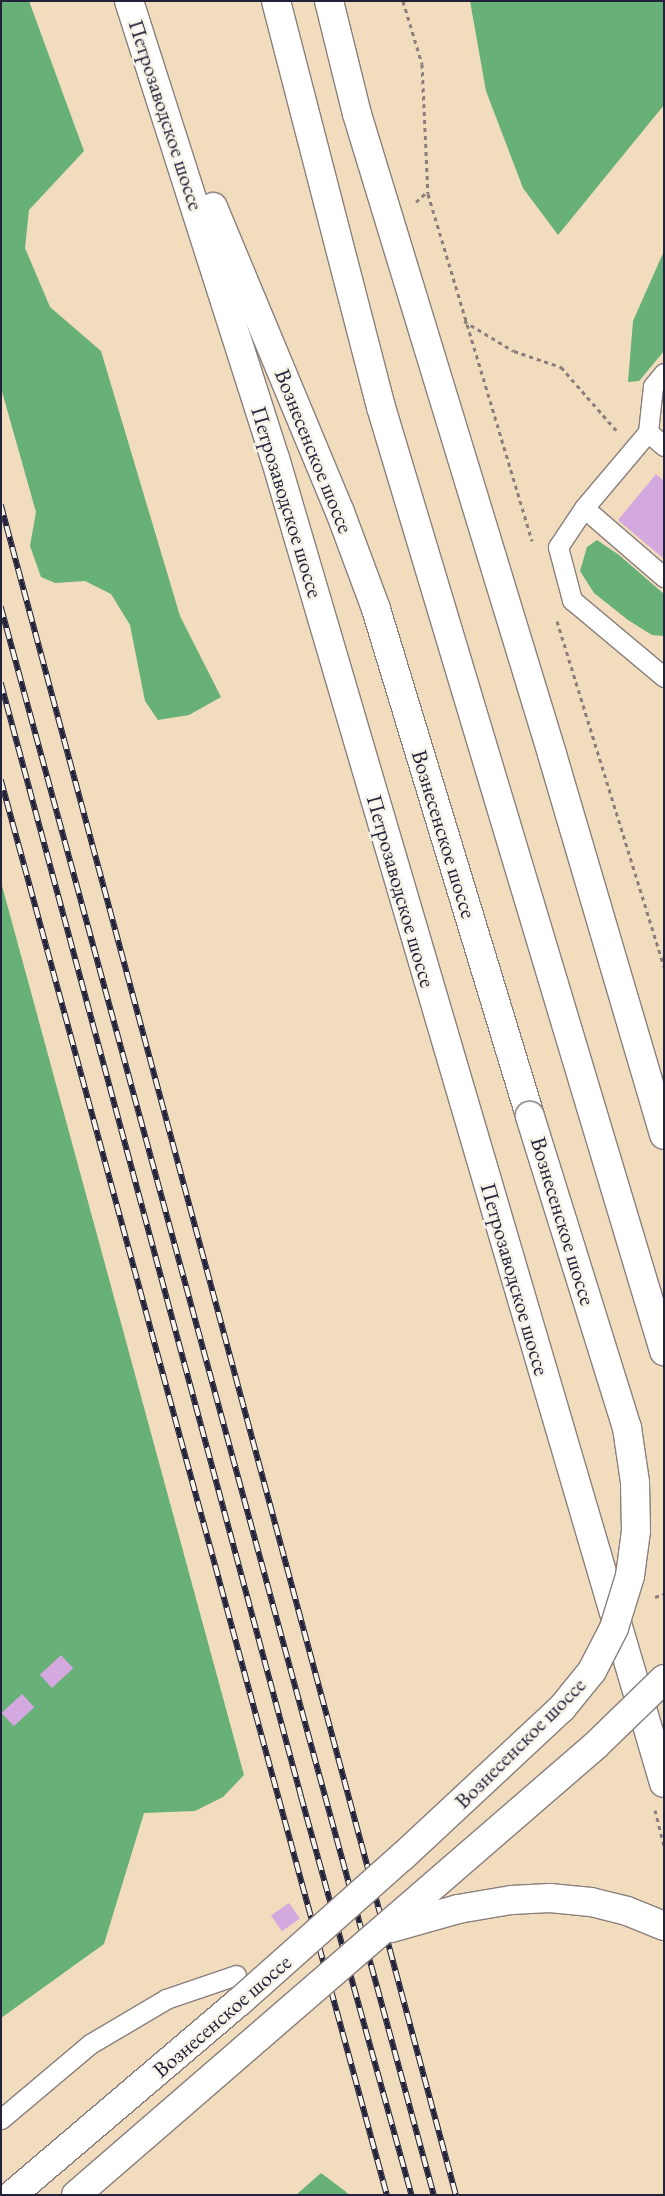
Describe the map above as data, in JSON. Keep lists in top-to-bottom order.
{
  "streets": {
    "main road": ["Петрозаводское шоссе", "Вознесенское шоссе"]
  },
  "crossings": [
    ["Петрозаводское шоссе", "Вознесенское шоссе"]
  ]
}
